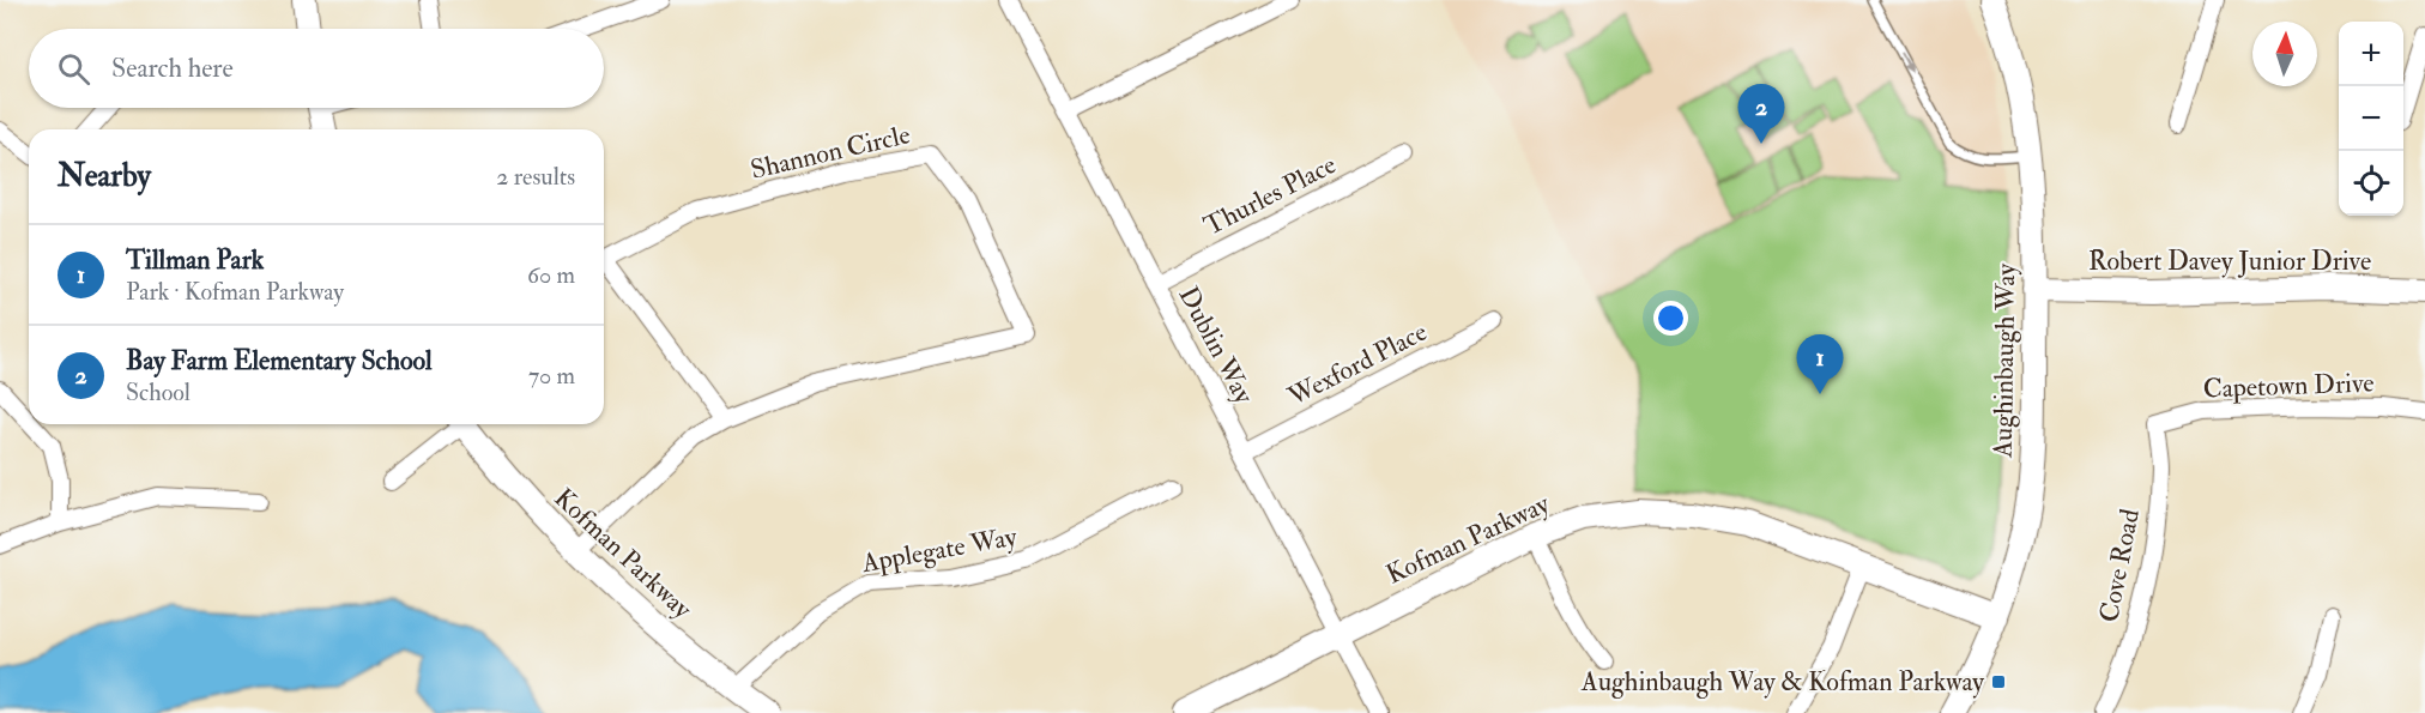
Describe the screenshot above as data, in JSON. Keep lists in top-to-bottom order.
{
  "streets": {
    "street": [
      "Shannon Circle",
      "Thurles Place",
      "Robert Davey Junior Drive",
      "Dublin Way",
      "Aughinbaugh Way",
      "Wexford Place",
      "Capetown Drive",
      "Kofman Parkway",
      "Applegate Way",
      "Cove Road"
    ]
  },
  "crossings": [
    ["Shannon Circle", "Kofman Parkway"],
    ["Thurles Place", "Dublin Way"],
    ["Robert Davey Junior Drive", "Aughinbaugh Way"],
    ["Dublin Way", "Wexford Place"],
    ["Dublin Way", "Kofman Parkway"],
    ["Aughinbaugh Way", "Kofman Parkway"],
    ["Capetown Drive", "Cove Road"],
    ["Kofman Parkway", "Applegate Way"]
  ],
  "places": {
    "transit": ["Aughinbaugh Way & Kofman Parkway"]
  },
  "north": "top",
  "page": {
    "map_buttons": ["+", "−"],
    "search": "Search here",
    "pins": ["2", "1"],
    "heading": ["Nearby", "2 results"],
    "list": [
      {
        "mark": "1",
        "name": "Tillman Park",
        "note": "Park · Kofman Parkway",
        "value": "60 m"
      },
      {
        "mark": "2",
        "name": "Bay Farm Elementary School",
        "note": "School",
        "value": "70 m"
      }
    ]
  }
}
